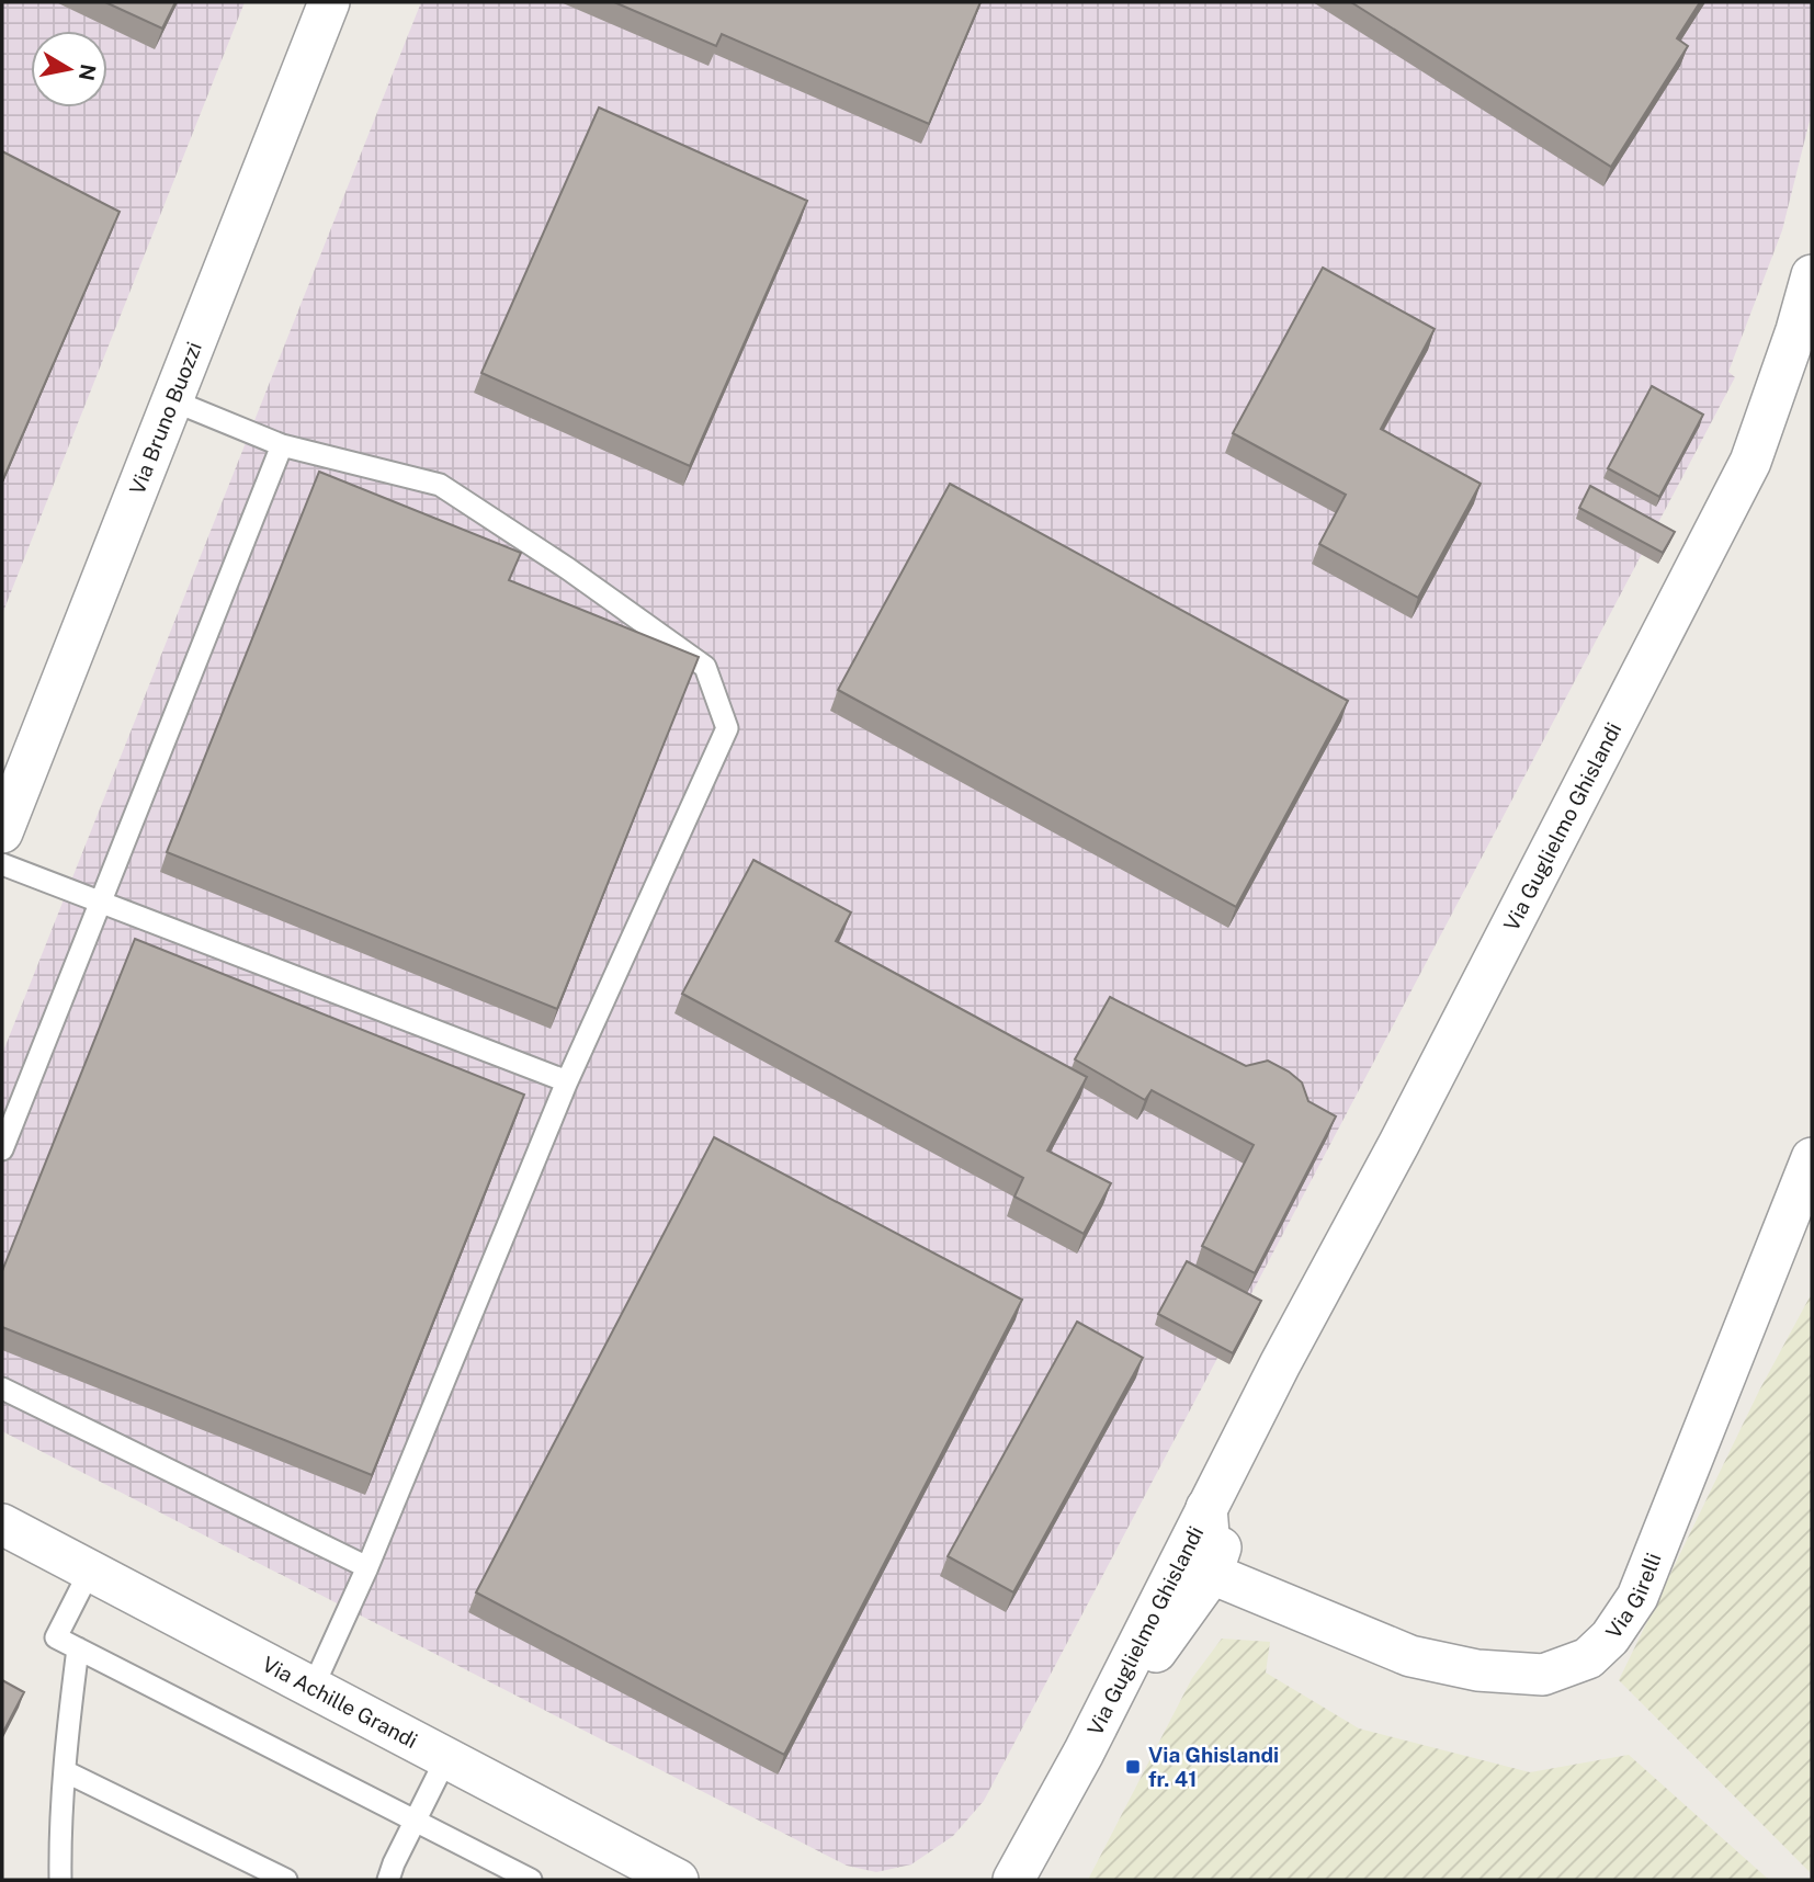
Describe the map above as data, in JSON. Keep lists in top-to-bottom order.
{
  "streets": {
    "street": [
      "Via Bruno Buozzi",
      "Via Guglielmo Ghislandi",
      "Via Girelli",
      "Via Achille Grandi"
    ]
  },
  "crossings": [
    ["Via Guglielmo Ghislandi", "Via Girelli"]
  ],
  "places": {
    "transit": ["Via Ghislandi fr. 41"]
  },
  "north": "right"
}
